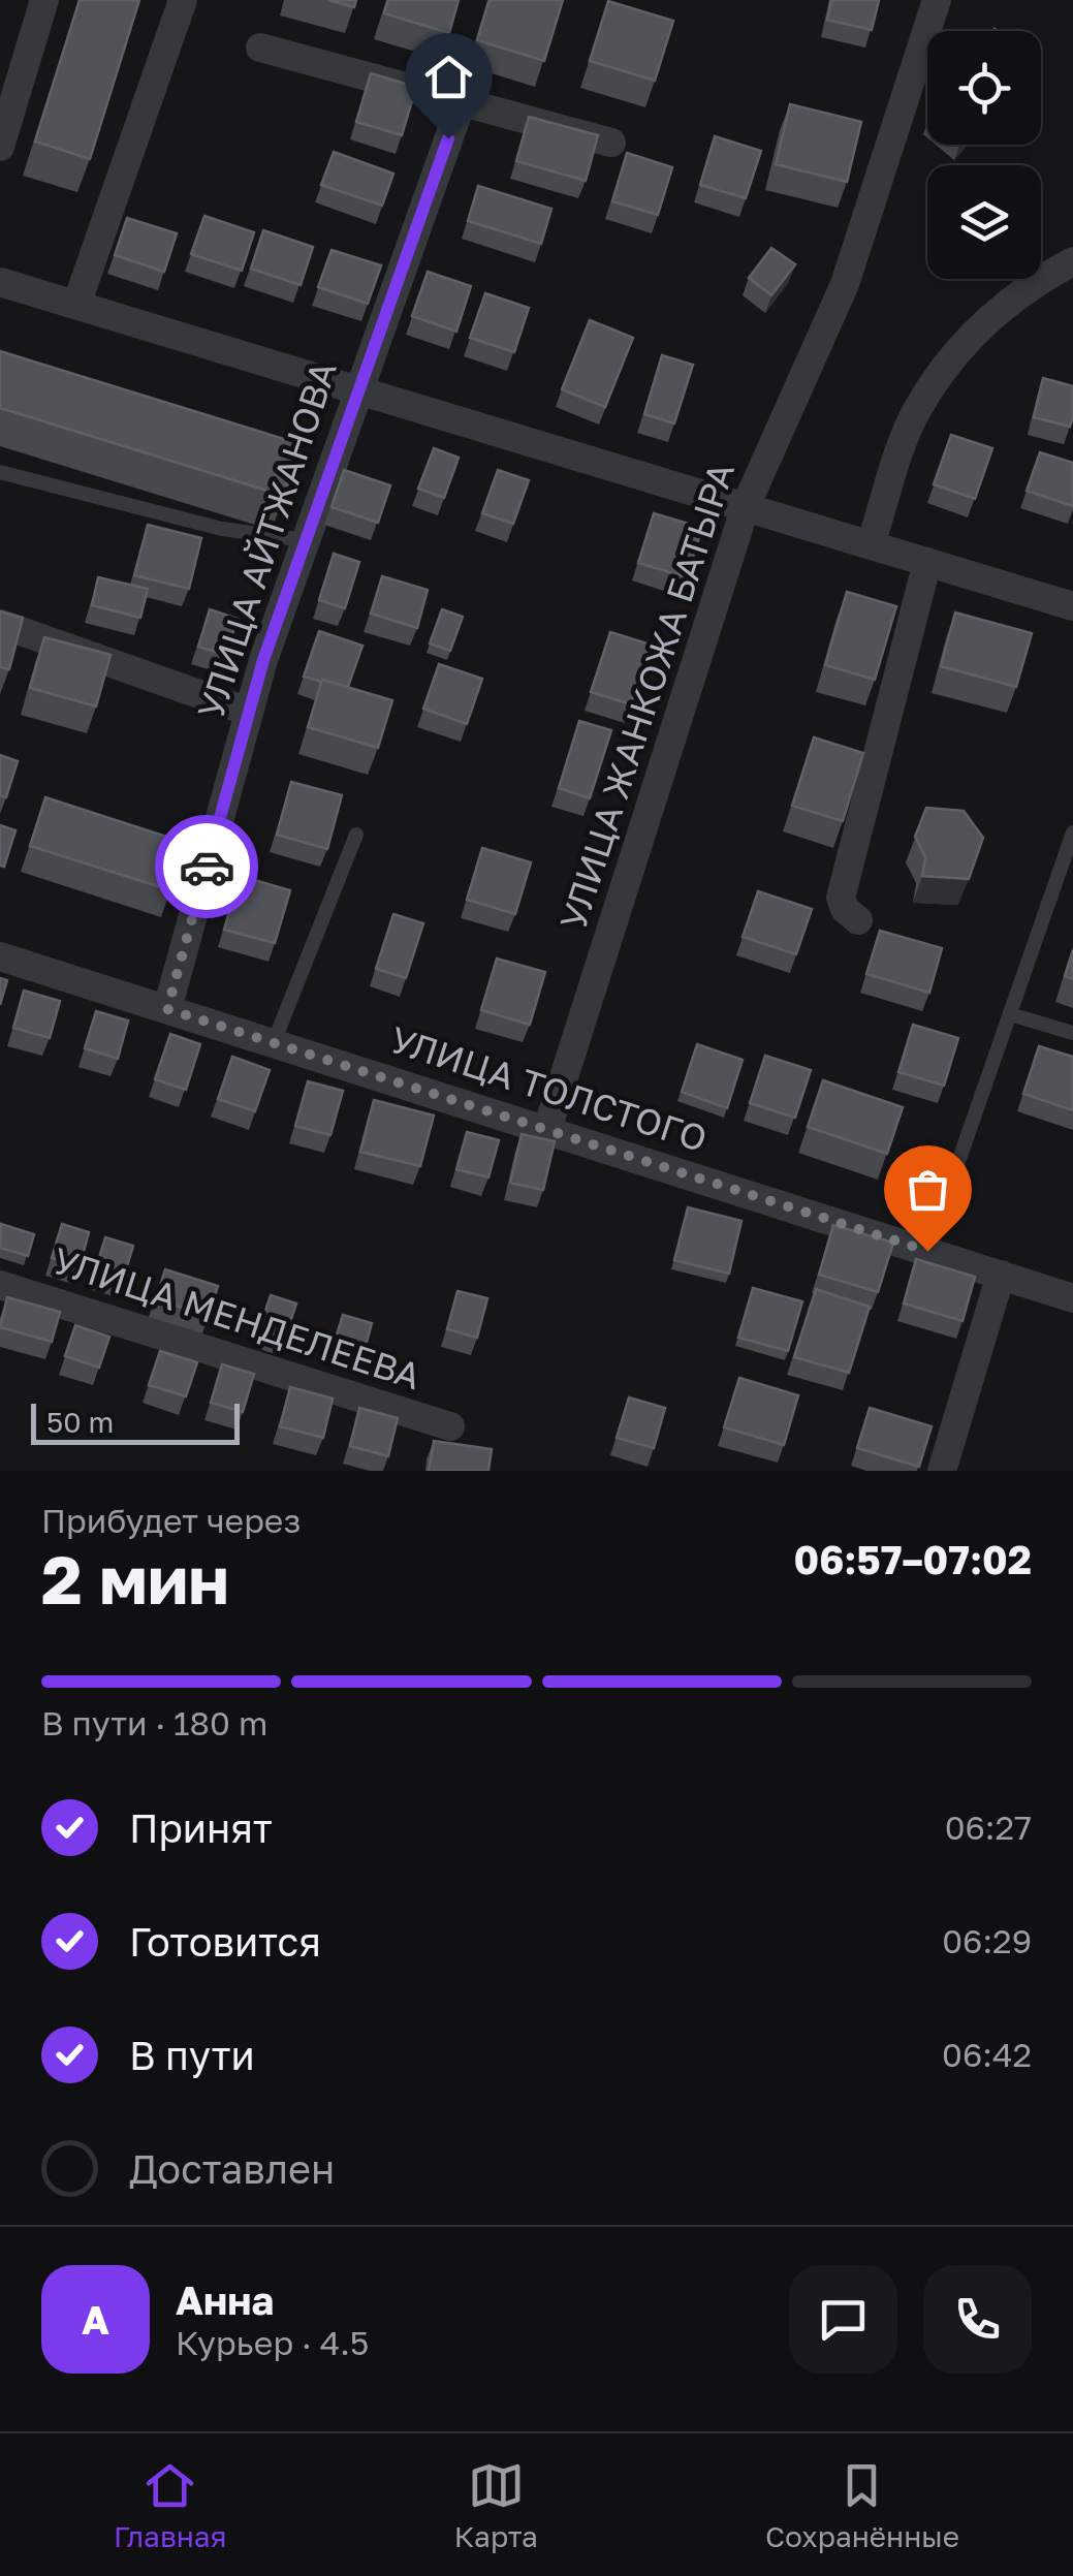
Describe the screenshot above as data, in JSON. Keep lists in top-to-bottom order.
{
  "streets": {
    "street": [
      "УЛИЦА АЙТЖАНОВА",
      "УЛИЦА ЖАНКОЖА БАТЫРА",
      "УЛИЦА ТОЛСТОГО",
      "УЛИЦА МЕНДЕЛЕЕВА"
    ]
  },
  "crossings": [
    ["УЛИЦА АЙТЖАНОВА", "УЛИЦА ТОЛСТОГО"],
    ["УЛИЦА ЖАНКОЖА БАТЫРА", "УЛИЦА ТОЛСТОГО"]
  ],
  "scale_bar": "50 m",
  "page": {
    "scale": "50 m",
    "heading": ["2 мин", "Прибудет через", "06:57–07:02"],
    "panel": ["Анна", "Курьер · 4.5"],
    "bar": "В пути · 180 m",
    "list": [
      ["Принят", "06:27"],
      ["Готовится", "06:29"],
      ["В пути", "06:42"],
      "Доставлен"
    ],
    "round": "А",
    "tabs": ["Главная", "Карта", "Сохранённые"]
  }
}
